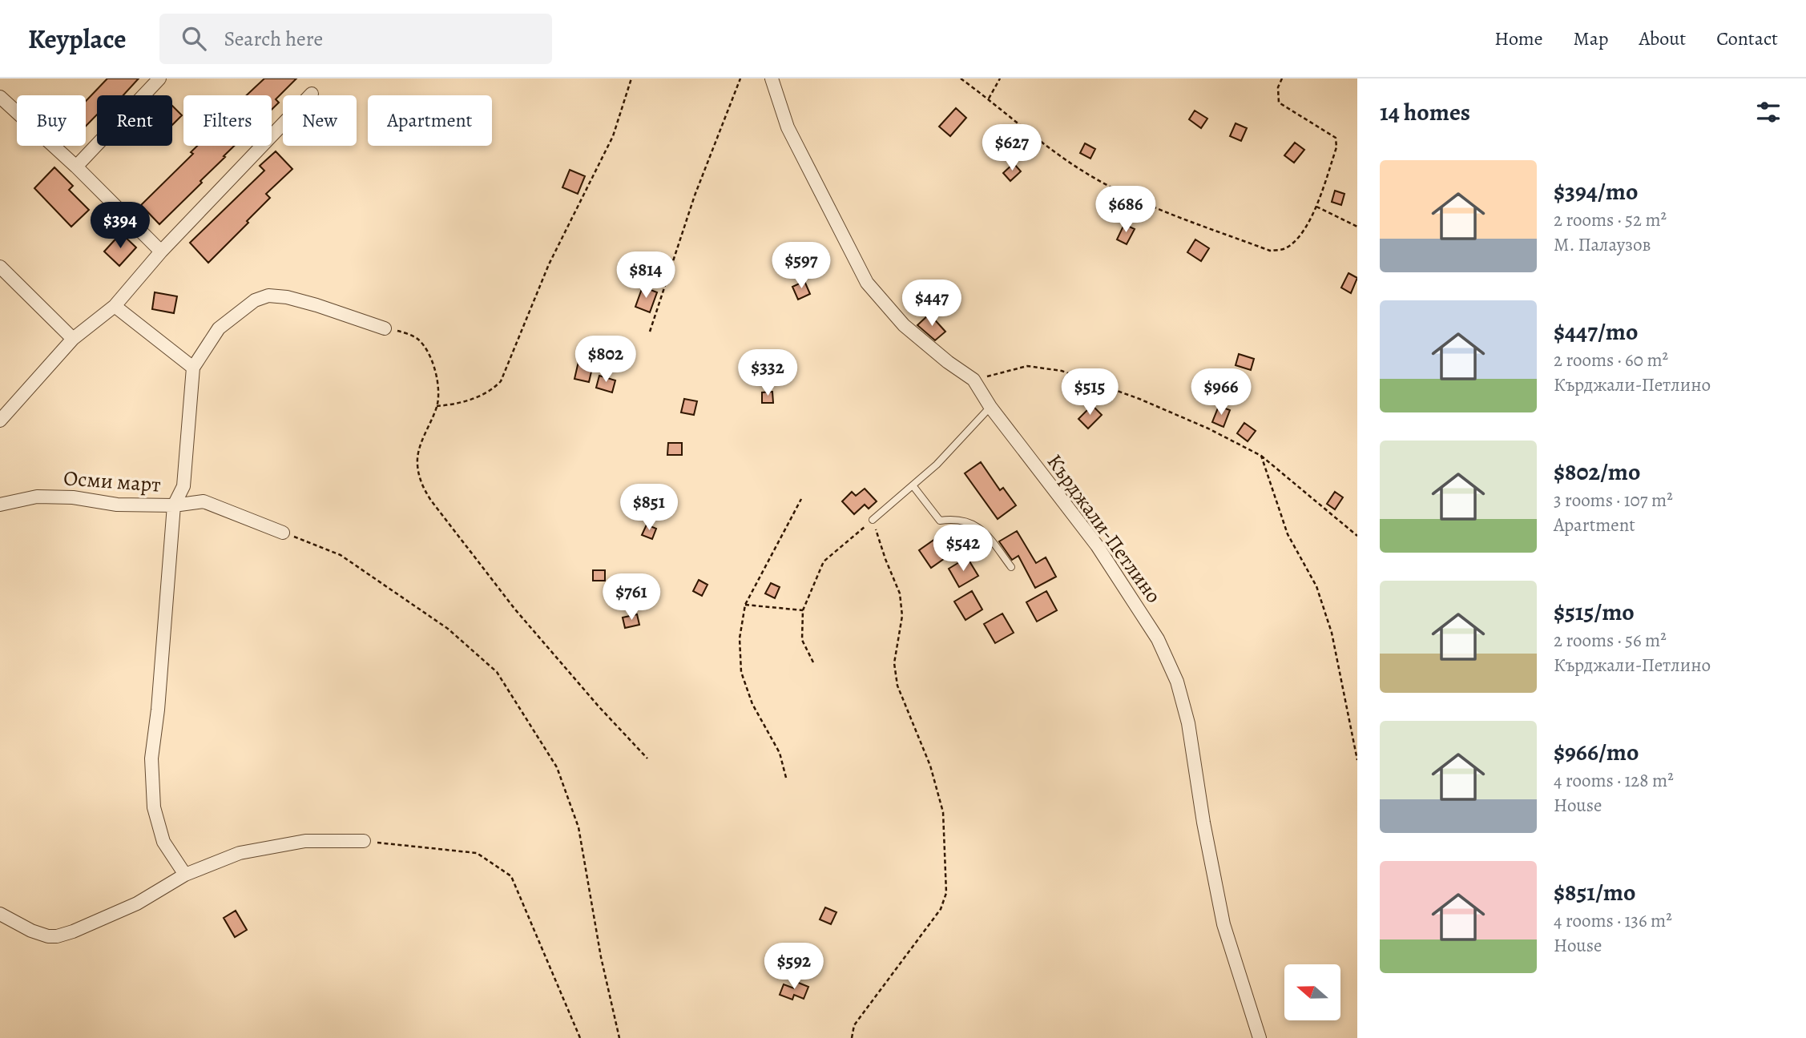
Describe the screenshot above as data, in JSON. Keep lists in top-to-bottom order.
{
  "streets": {
    "street": ["Осми март", "Кърджали-Петлино"]
  },
  "north": "left",
  "page": {
    "header": "Keyplace",
    "search": "Search here",
    "nav": [
      "Home",
      "Map",
      "About",
      "Contact"
    ],
    "heading": "14 homes",
    "chip": [
      "Buy",
      "Rent",
      "Filters",
      "New",
      "Apartment"
    ],
    "price": [
      "$627",
      "$686",
      "$394",
      "$597",
      "$814",
      "$447",
      "$802",
      "$332",
      "$515",
      "$966",
      "$851",
      "$542",
      "$761",
      "$592"
    ],
    "list": [
      {
        "name": "$394/mo",
        "note": "2 rooms · 52 m² · М. Палаузов"
      },
      {
        "name": "$447/mo",
        "note": "2 rooms · 60 m² · Кърджали-Петлино"
      },
      {
        "name": "$802/mo",
        "note": "3 rooms · 107 m² · Apartment"
      },
      {
        "name": "$515/mo",
        "note": "2 rooms · 56 m² · Кърджали-Петлино"
      },
      {
        "name": "$966/mo",
        "note": "4 rooms · 128 m² · House"
      },
      {
        "name": "$851/mo",
        "note": "4 rooms · 136 m² · House"
      }
    ]
  }
}
